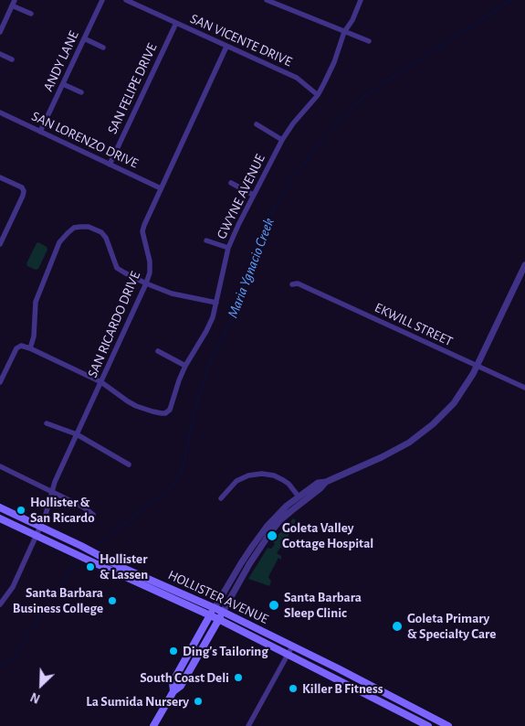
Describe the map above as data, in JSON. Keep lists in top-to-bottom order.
{
  "streets": {
    "main road": ["HOLLISTER AVENUE"],
    "street": [
      "SAN VICENTE DRIVE",
      "ANDY LANE",
      "SAN FELIPE DRIVE",
      "SAN LORENZO DRIVE",
      "GWYNE AVENUE",
      "SAN RICARDO DRIVE",
      "EKWILL STREET"
    ]
  },
  "crossings": [
    ["SAN VICENTE DRIVE", "SAN FELIPE DRIVE"],
    ["SAN VICENTE DRIVE", "GWYNE AVENUE"],
    ["SAN VICENTE DRIVE", "SAN RICARDO DRIVE"],
    ["ANDY LANE", "SAN LORENZO DRIVE"],
    ["SAN FELIPE DRIVE", "SAN LORENZO DRIVE"],
    ["SAN LORENZO DRIVE", "SAN RICARDO DRIVE"],
    ["GWYNE AVENUE", "SAN RICARDO DRIVE"],
    ["SAN RICARDO DRIVE", "HOLLISTER AVENUE"]
  ],
  "water": ["Maria Ygnacio Creek"],
  "places": [
    "Hollister & San Ricardo",
    "Goleta Valley Cottage Hospital",
    "Hollister & Lassen",
    "Santa Barbara Business College",
    "Santa Barbara Sleep Clinic",
    "Goleta Primary & Specialty Care",
    "Ding's Tailoring",
    "South Coast Deli",
    "Killer B Fitness",
    "La Sumida Nursery"
  ],
  "north": "bottom left"
}
